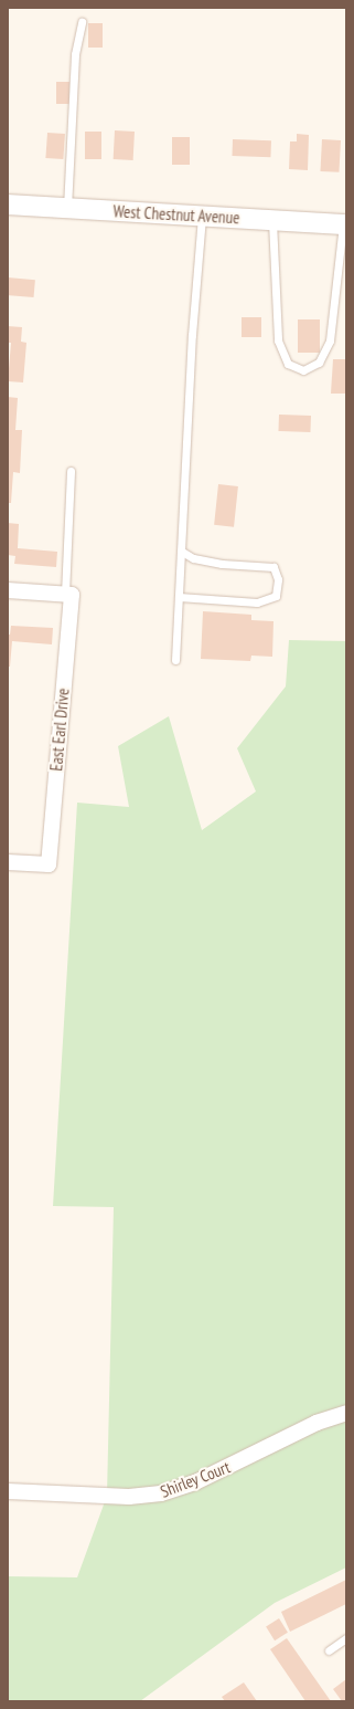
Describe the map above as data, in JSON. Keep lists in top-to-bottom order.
{
  "streets": {
    "street": ["West Chestnut Avenue", "East Earl Drive", "Shirley Court"]
  }
}
